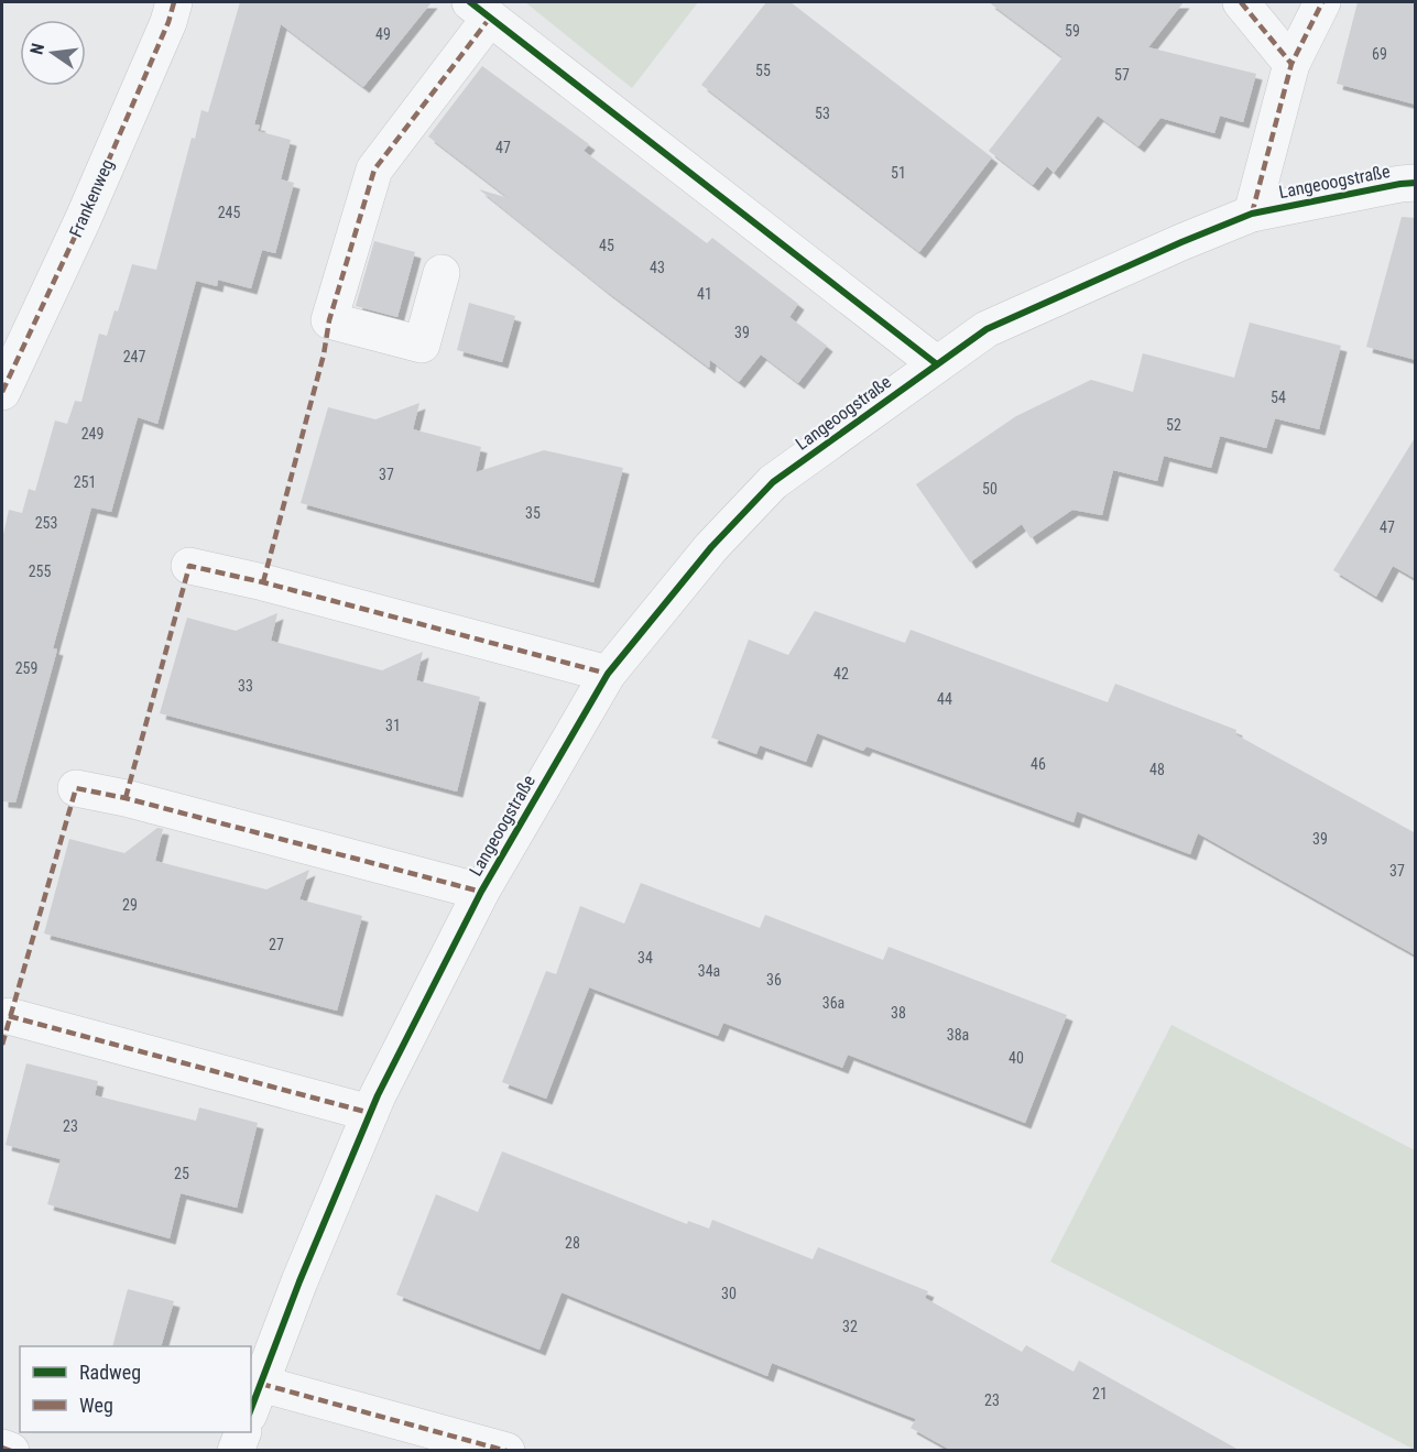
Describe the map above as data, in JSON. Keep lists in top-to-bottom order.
{
  "streets": {
    "street": ["Langeoogstraße", "Frankenweg"]
  },
  "house_numbers": [
    "59",
    "49",
    "69",
    "55",
    "57",
    "53",
    "47",
    "51",
    "245",
    "45",
    "43",
    "41",
    "39",
    "247",
    "54",
    "52",
    "249",
    "37",
    "251",
    "50",
    "35",
    "253",
    "47",
    "255",
    "259",
    "42",
    "33",
    "44",
    "31",
    "46",
    "48",
    "39",
    "37",
    "29",
    "27",
    "34",
    "34a",
    "36",
    "36a",
    "38",
    "38a",
    "40",
    "23",
    "25",
    "28",
    "30",
    "32",
    "21",
    "23"
  ],
  "legend": ["Radweg", "Weg"],
  "north": "left"
}
